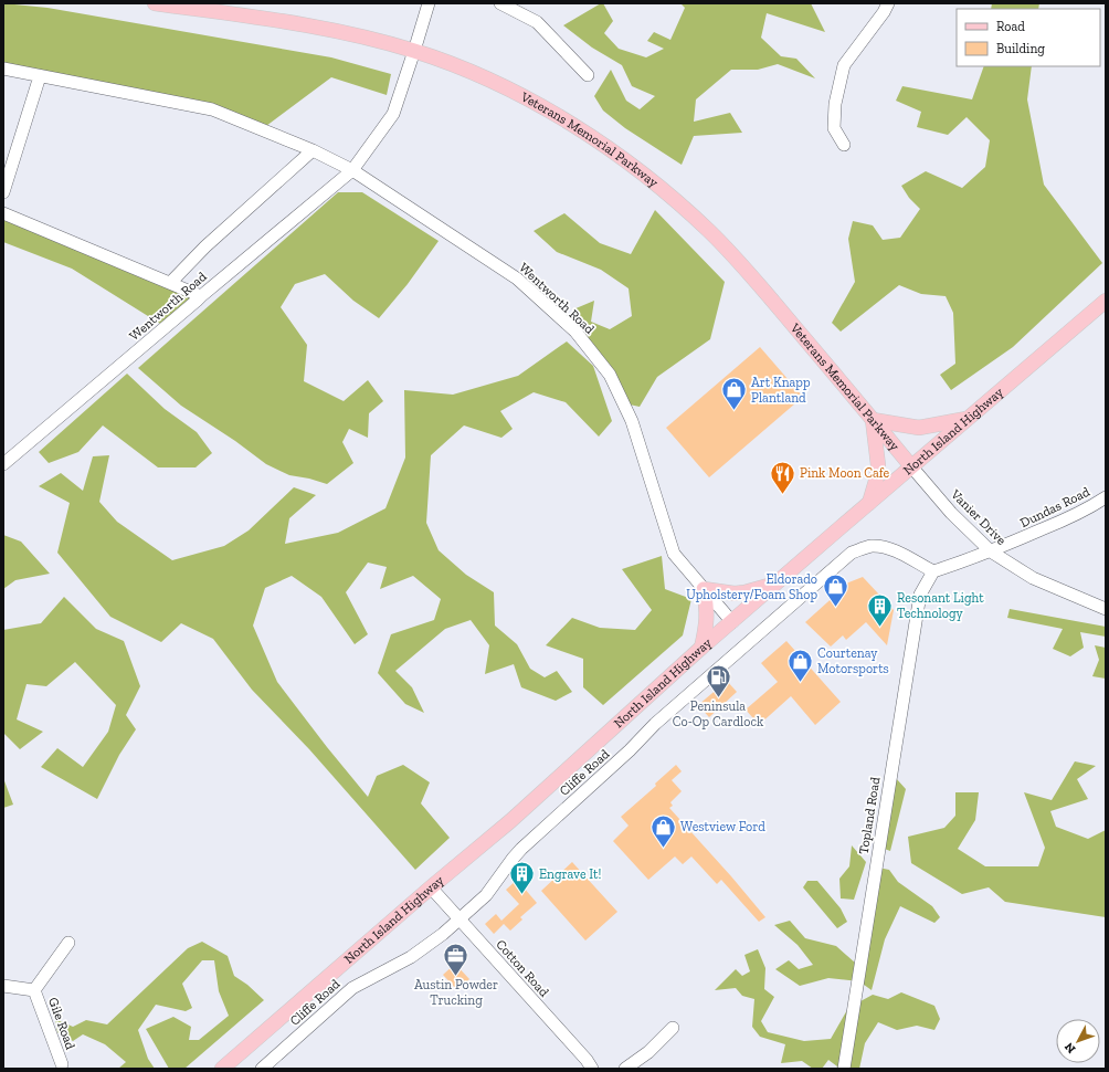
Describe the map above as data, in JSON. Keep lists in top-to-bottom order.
{
  "streets": {
    "main road": ["Veterans Memorial Parkway", "North Island Highway"],
    "street": [
      "Wentworth Road",
      "Dundas Road",
      "Vanier Drive",
      "Cliffe Road",
      "Topland Road",
      "Cotton Road",
      "Gile Road"
    ]
  },
  "crossings": [
    ["Veterans Memorial Parkway", "Wentworth Road"],
    ["Veterans Memorial Parkway", "North Island Highway"],
    ["Veterans Memorial Parkway", "Vanier Drive"],
    ["Wentworth Road", "North Island Highway"],
    ["North Island Highway", "Vanier Drive"],
    ["North Island Highway", "Cotton Road"],
    ["Dundas Road", "Vanier Drive"],
    ["Cliffe Road", "Topland Road"],
    ["Cliffe Road", "Cotton Road"]
  ],
  "places": {
    "shop": [
      "Art Knapp Plantland",
      "Eldorado Upholstery/Foam Shop",
      "Courtenay Motorsports",
      "Westview Ford"
    ],
    "restaurant": ["Pink Moon Cafe"],
    "building": ["Resonant Light Technology", "Engrave It!"],
    "fuel station": ["Peninsula Co-Op Cardlock"],
    "office": ["Austin Powder Trucking"]
  },
  "legend": ["Road", "Building"],
  "north": "bottom left"
}
